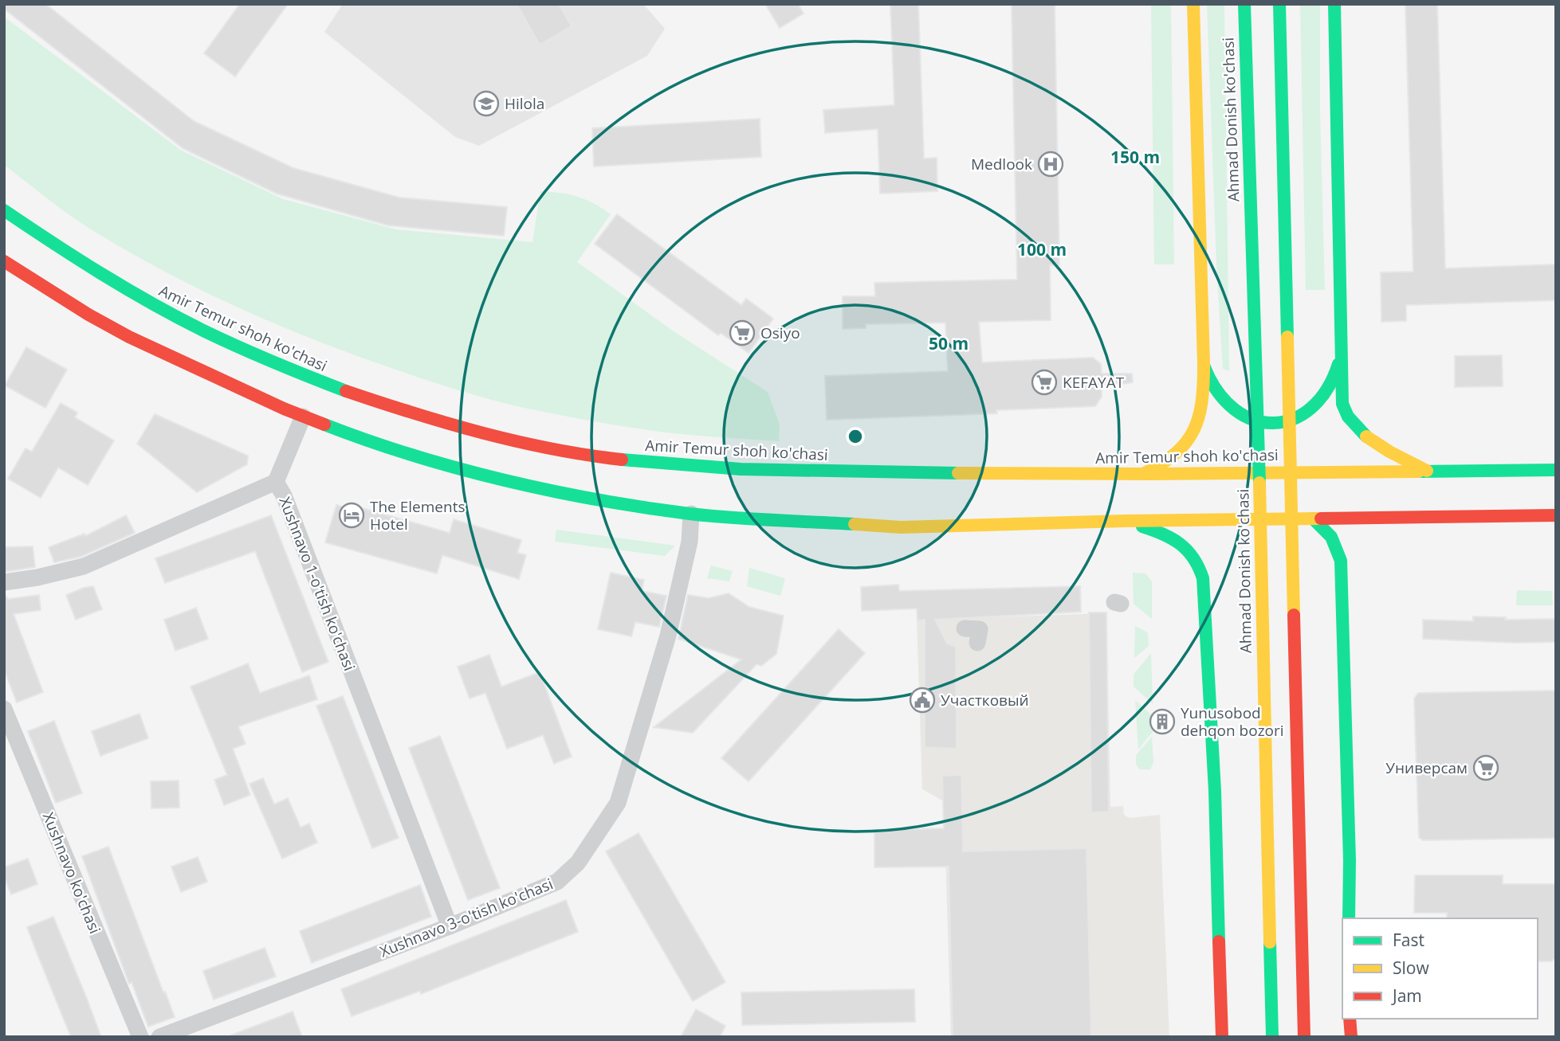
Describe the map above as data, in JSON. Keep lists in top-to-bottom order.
{
  "streets": {
    "main road": ["Ahmad Donish ko'chasi", "Amir Temur shoh ko'chasi"],
    "street": ["Xushnavo 1-o'tish ko'chasi", "Xushnavo ko'chasi", "Xushnavo 3-o'tish ko'chasi"]
  },
  "crossings": [
    ["Xushnavo 1-o'tish ko'chasi", "Xushnavo 3-o'tish ko'chasi"]
  ],
  "places": {
    "school or university": ["Hilola"],
    "hospital": ["Medlook"],
    "supermarket": ["Osiyo", "KEFAYAT", "Универсам"],
    "hotel": ["The Elements Hotel"],
    "public building": ["Участковый"],
    "building": ["Yunusobod dehqon bozori"]
  },
  "legend": ["Fast", "Slow", "Jam"],
  "rings": ["150 m", "100 m", "50 m"]
}
